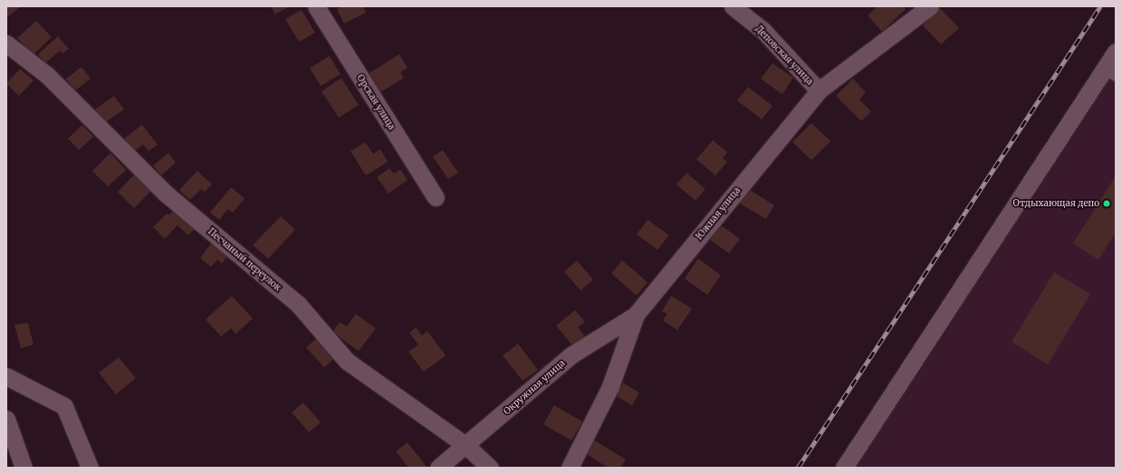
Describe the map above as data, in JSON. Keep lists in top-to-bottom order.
{
  "streets": {
    "street": [
      "Деповская улица",
      "Орская улица",
      "Южная улица",
      "Песчаный переулок",
      "Окружная улица"
    ]
  },
  "crossings": [
    ["Деповская улица", "Южная улица"],
    ["Южная улица", "Окружная улица"],
    ["Песчаный переулок", "Окружная улица"]
  ],
  "places": ["Отдыхающая депо"]
}
